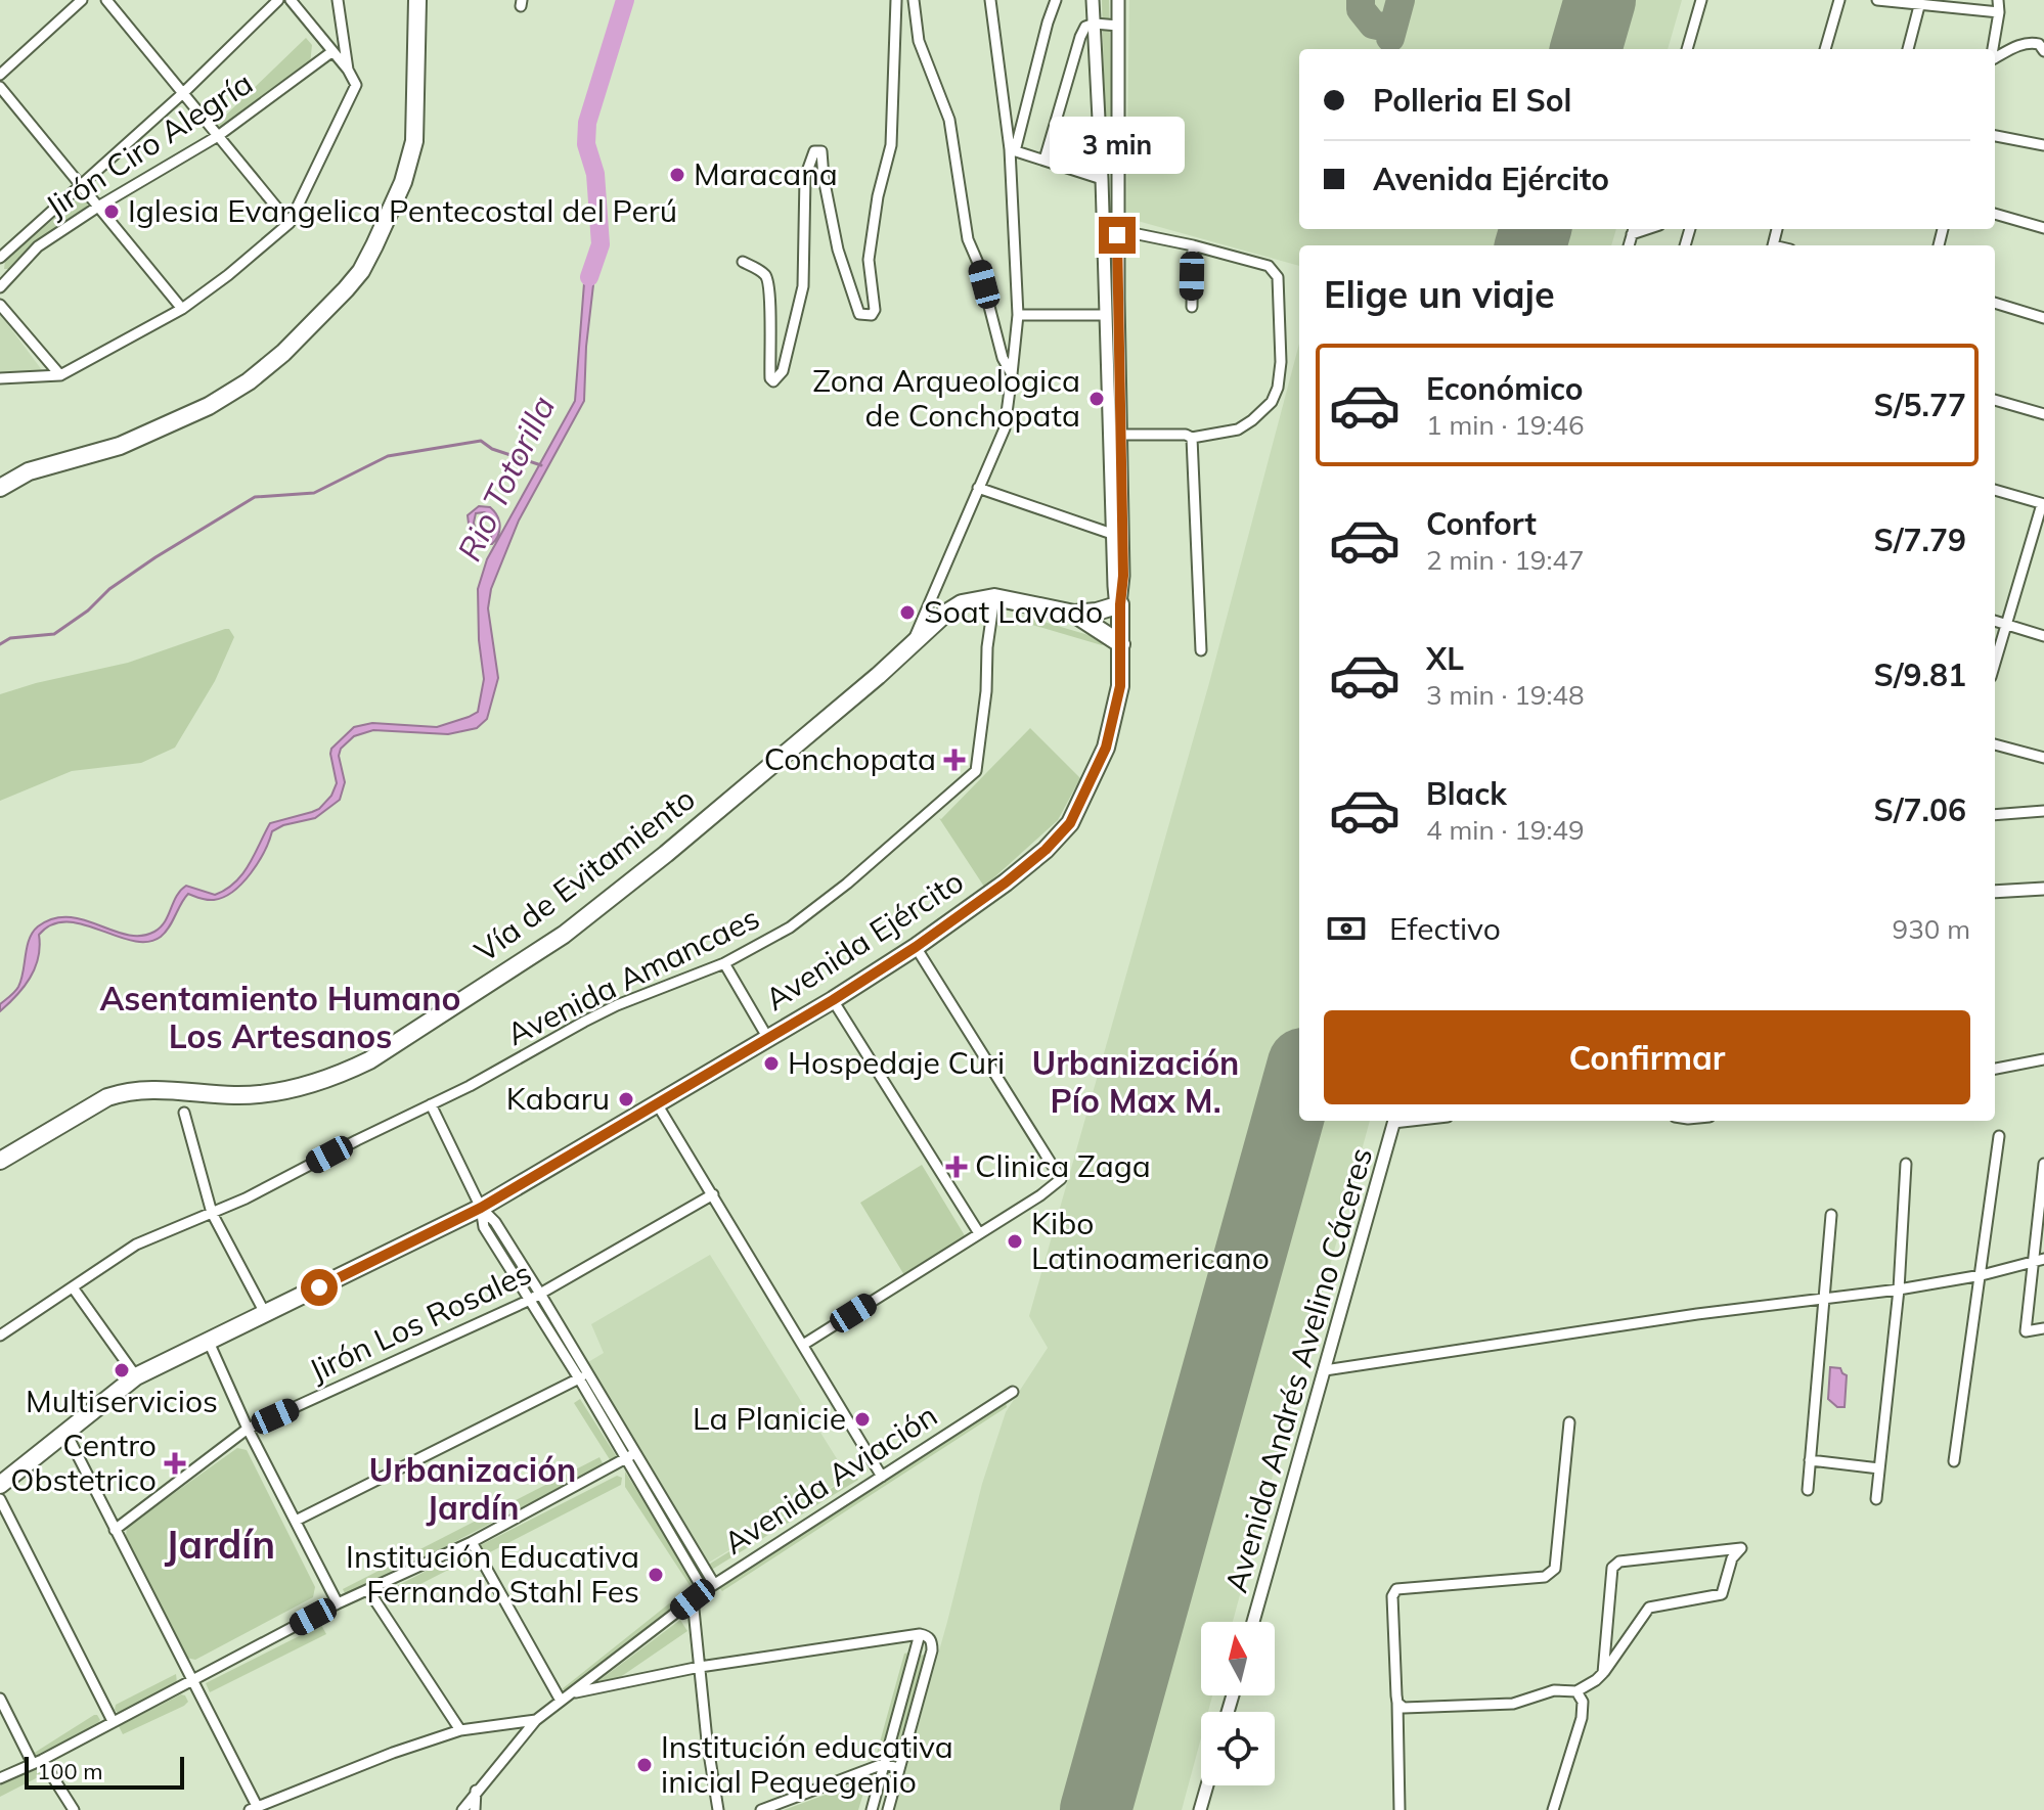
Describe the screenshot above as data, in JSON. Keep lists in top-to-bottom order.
{
  "streets": {
    "highway": ["Vía de Evitamiento", "Avenida Ejército"],
    "street": [
      "Jirón Ciro Alegría",
      "Avenida Amancaes",
      "Jirón Los Rosales",
      "Avenida Andrés Avelino Cáceres",
      "Avenida Aviación"
    ]
  },
  "crossings": [
    ["Vía de Evitamiento", "Avenida Ejército"],
    ["Vía de Evitamiento", "Avenida Amancaes"]
  ],
  "districts": [
    "Asentamiento Humano Los Artesanos",
    "Urbanización Pío Max M.",
    "Urbanización Jardín",
    "Jardín"
  ],
  "water": ["Rio Totorilla"],
  "places": {
    "other": [
      "Maracana",
      "Iglesia Evangelica Pentecostal del Perú",
      "Zona Arqueologica de Conchopata",
      "Soat Lavado",
      "Hospedaje Curi",
      "Kabaru",
      "Kibo Latinoamericano",
      "Multiservicios",
      "La Planicie",
      "Institución Educativa Fernando Stahl Fes",
      "Institución educativa inicial Pequegenio"
    ],
    "health": ["Conchopata", "Clinica Zaga", "Centro Obstetrico"]
  },
  "scale_bar": "100 m",
  "north": "top",
  "page": {
    "banner": ["Polleria El Sol", "Avenida Ejército"],
    "bubble": "3 min",
    "heading": "Elige un viaje",
    "list": [
      {
        "name": "Económico",
        "note": "1 min · 19:46",
        "value": "S/5.77"
      },
      {
        "name": "Confort",
        "note": "2 min · 19:47",
        "value": "S/7.79"
      },
      {
        "name": "XL",
        "note": "3 min · 19:48",
        "value": "S/9.81"
      },
      {
        "name": "Black",
        "note": "4 min · 19:49",
        "value": "S/7.06"
      }
    ],
    "pay": ["Efectivo", "930 m"],
    "buttons": "Confirmar",
    "scale": "100 m"
  }
}
